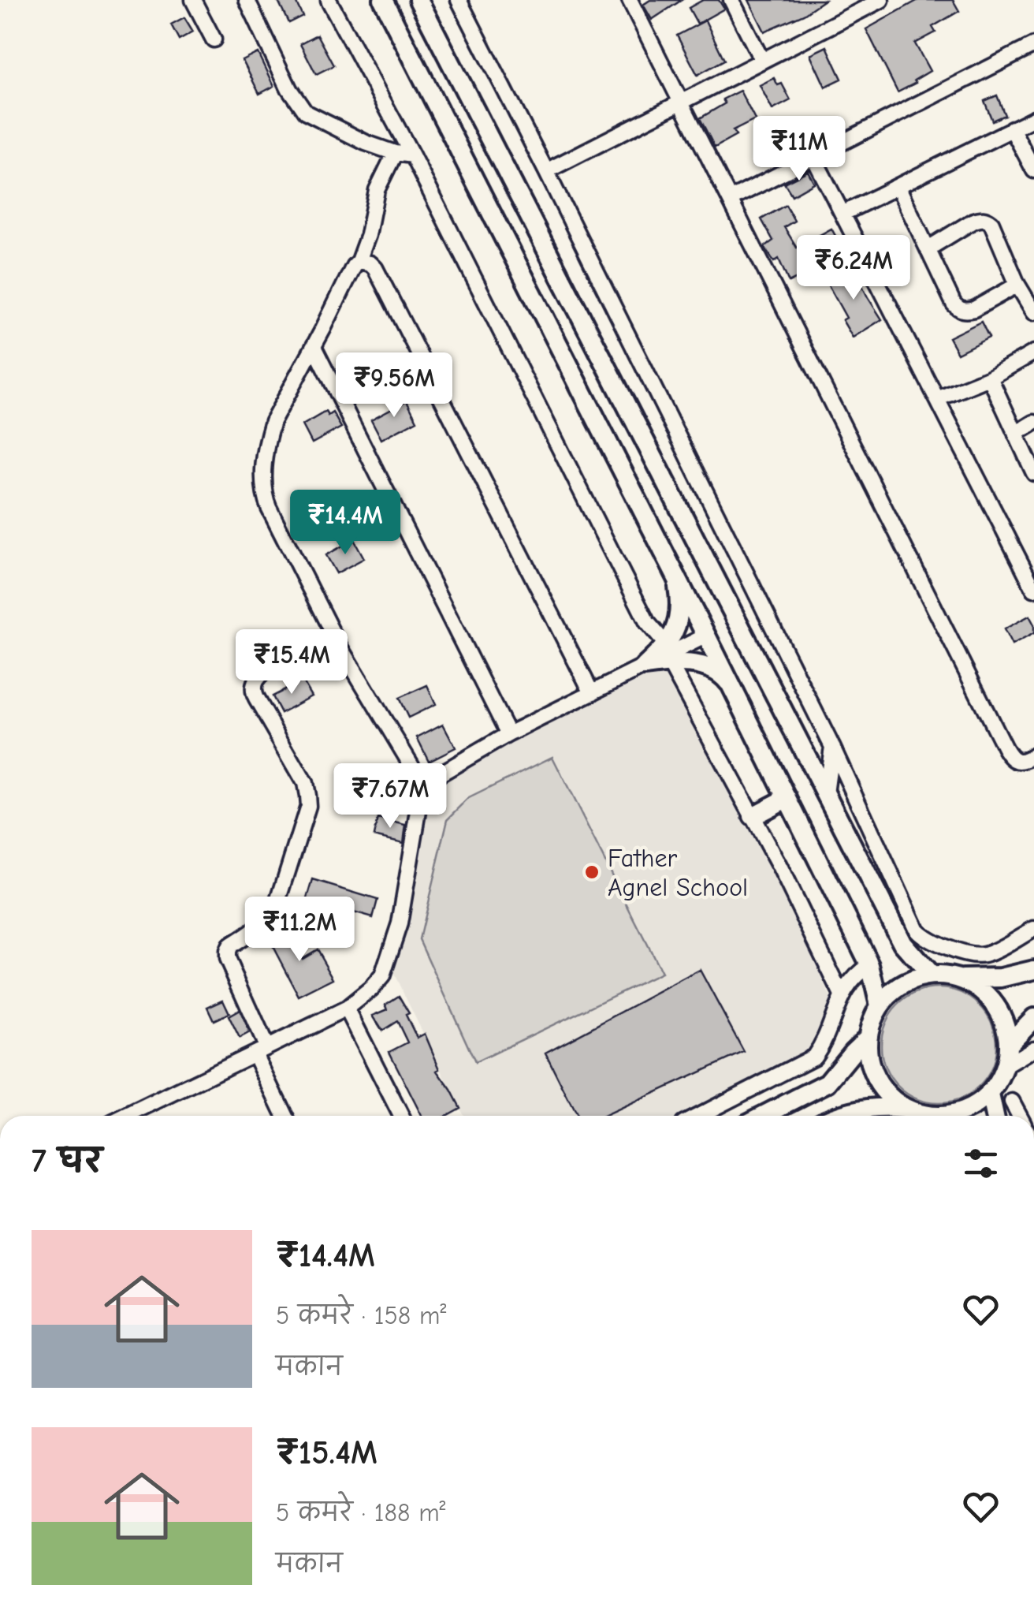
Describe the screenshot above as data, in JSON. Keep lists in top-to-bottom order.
{
  "places": ["Father Agnel School"],
  "page": {
    "price": [
      "₹11M",
      "₹6.24M",
      "₹9.56M",
      "₹14.4M",
      "₹15.4M",
      "₹7.67M",
      "₹11.2M"
    ],
    "heading": "7 घर",
    "list": [
      {
        "name": "₹14.4M",
        "note": "5 कमरे · 158 m² · मकान"
      },
      {
        "name": "₹15.4M",
        "note": "5 कमरे · 188 m² · मकान"
      }
    ]
  }
}
